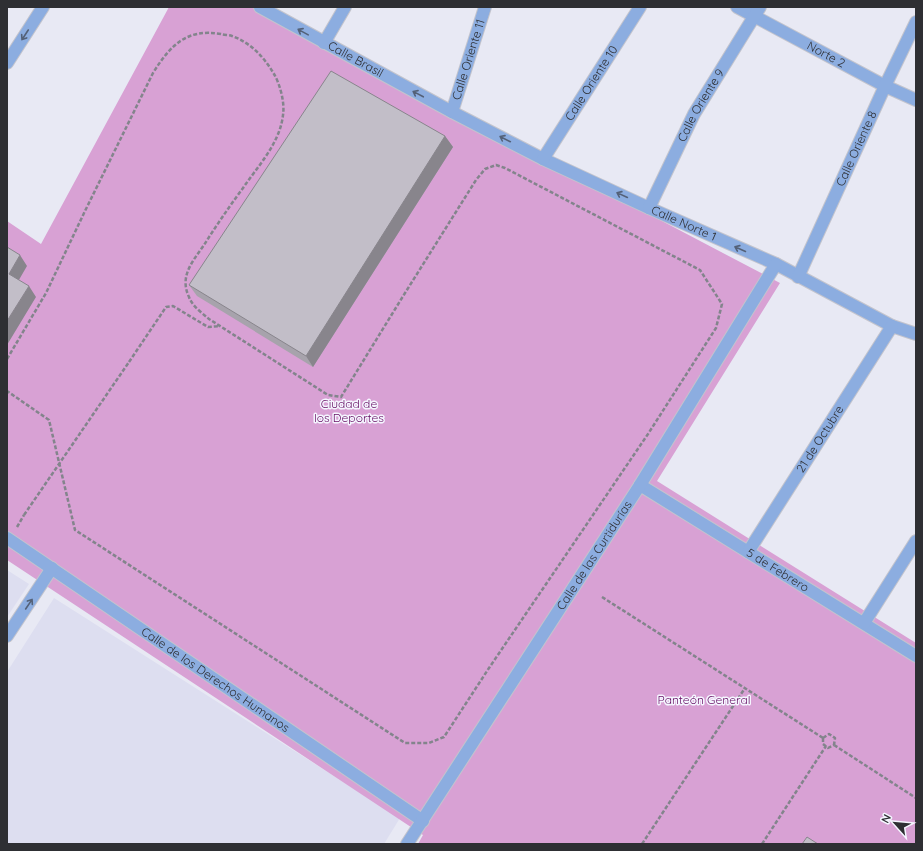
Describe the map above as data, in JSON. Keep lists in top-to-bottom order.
{
  "streets": {
    "street": [
      "Norte 2",
      "Calle Brasil",
      "Calle Oriente 11",
      "Calle Oriente 10",
      "Calle Oriente 9",
      "Calle Oriente 8",
      "Calle Norte 1",
      "21 de Octubre",
      "Calle de las Curtidurías",
      "5 de Febrero",
      "Calle de los Derechos Humanos"
    ]
  },
  "crossings": [
    ["Norte 2", "Calle Oriente 9"],
    ["Norte 2", "Calle Oriente 8"],
    ["Calle Brasil", "Calle Oriente 11"],
    ["Calle Brasil", "Calle Norte 1"],
    ["Calle Oriente 11", "Calle Norte 1"],
    ["Calle Oriente 10", "Calle Norte 1"],
    ["Calle Oriente 9", "Calle Norte 1"],
    ["Calle Oriente 8", "Calle Norte 1"],
    ["Calle Norte 1", "21 de Octubre"],
    ["Calle Norte 1", "Calle de las Curtidurías"],
    ["21 de Octubre", "5 de Febrero"],
    ["Calle de las Curtidurías", "5 de Febrero"],
    ["Calle de las Curtidurías", "Calle de los Derechos Humanos"]
  ],
  "one_way": ["Calle Brasil", "Calle Norte 1"],
  "parks": ["Ciudad de los Deportes", "Panteón General"],
  "north": "top left"
}
